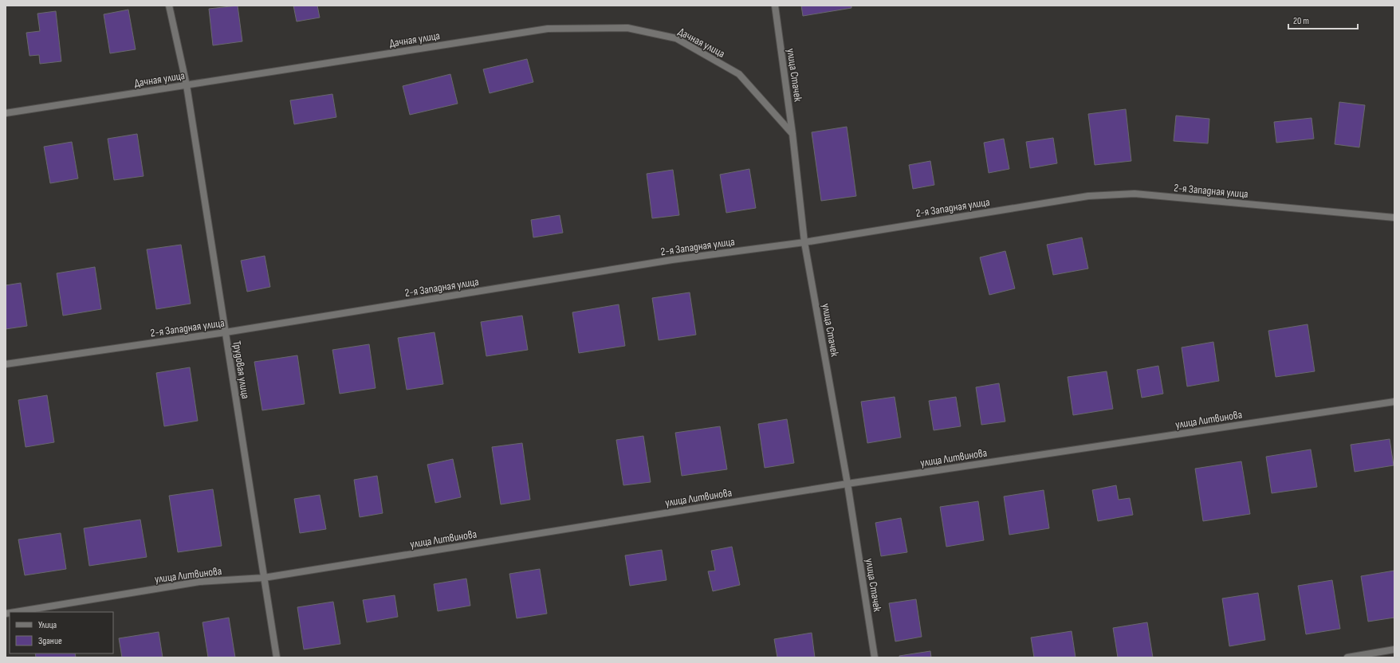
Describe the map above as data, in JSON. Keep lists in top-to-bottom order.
{
  "streets": {
    "street": [
      "Дачная улица",
      "улица Стачек",
      "2-я Западная улица",
      "Трудовая улица",
      "улица Литвинова"
    ]
  },
  "crossings": [
    ["Дачная улица", "улица Стачек"],
    ["Дачная улица", "Трудовая улица"],
    ["улица Стачек", "2-я Западная улица"],
    ["улица Стачек", "улица Литвинова"],
    ["2-я Западная улица", "Трудовая улица"],
    ["Трудовая улица", "улица Литвинова"]
  ],
  "legend": ["Улица", "Здание"],
  "scale_bar": "20 m"
}
